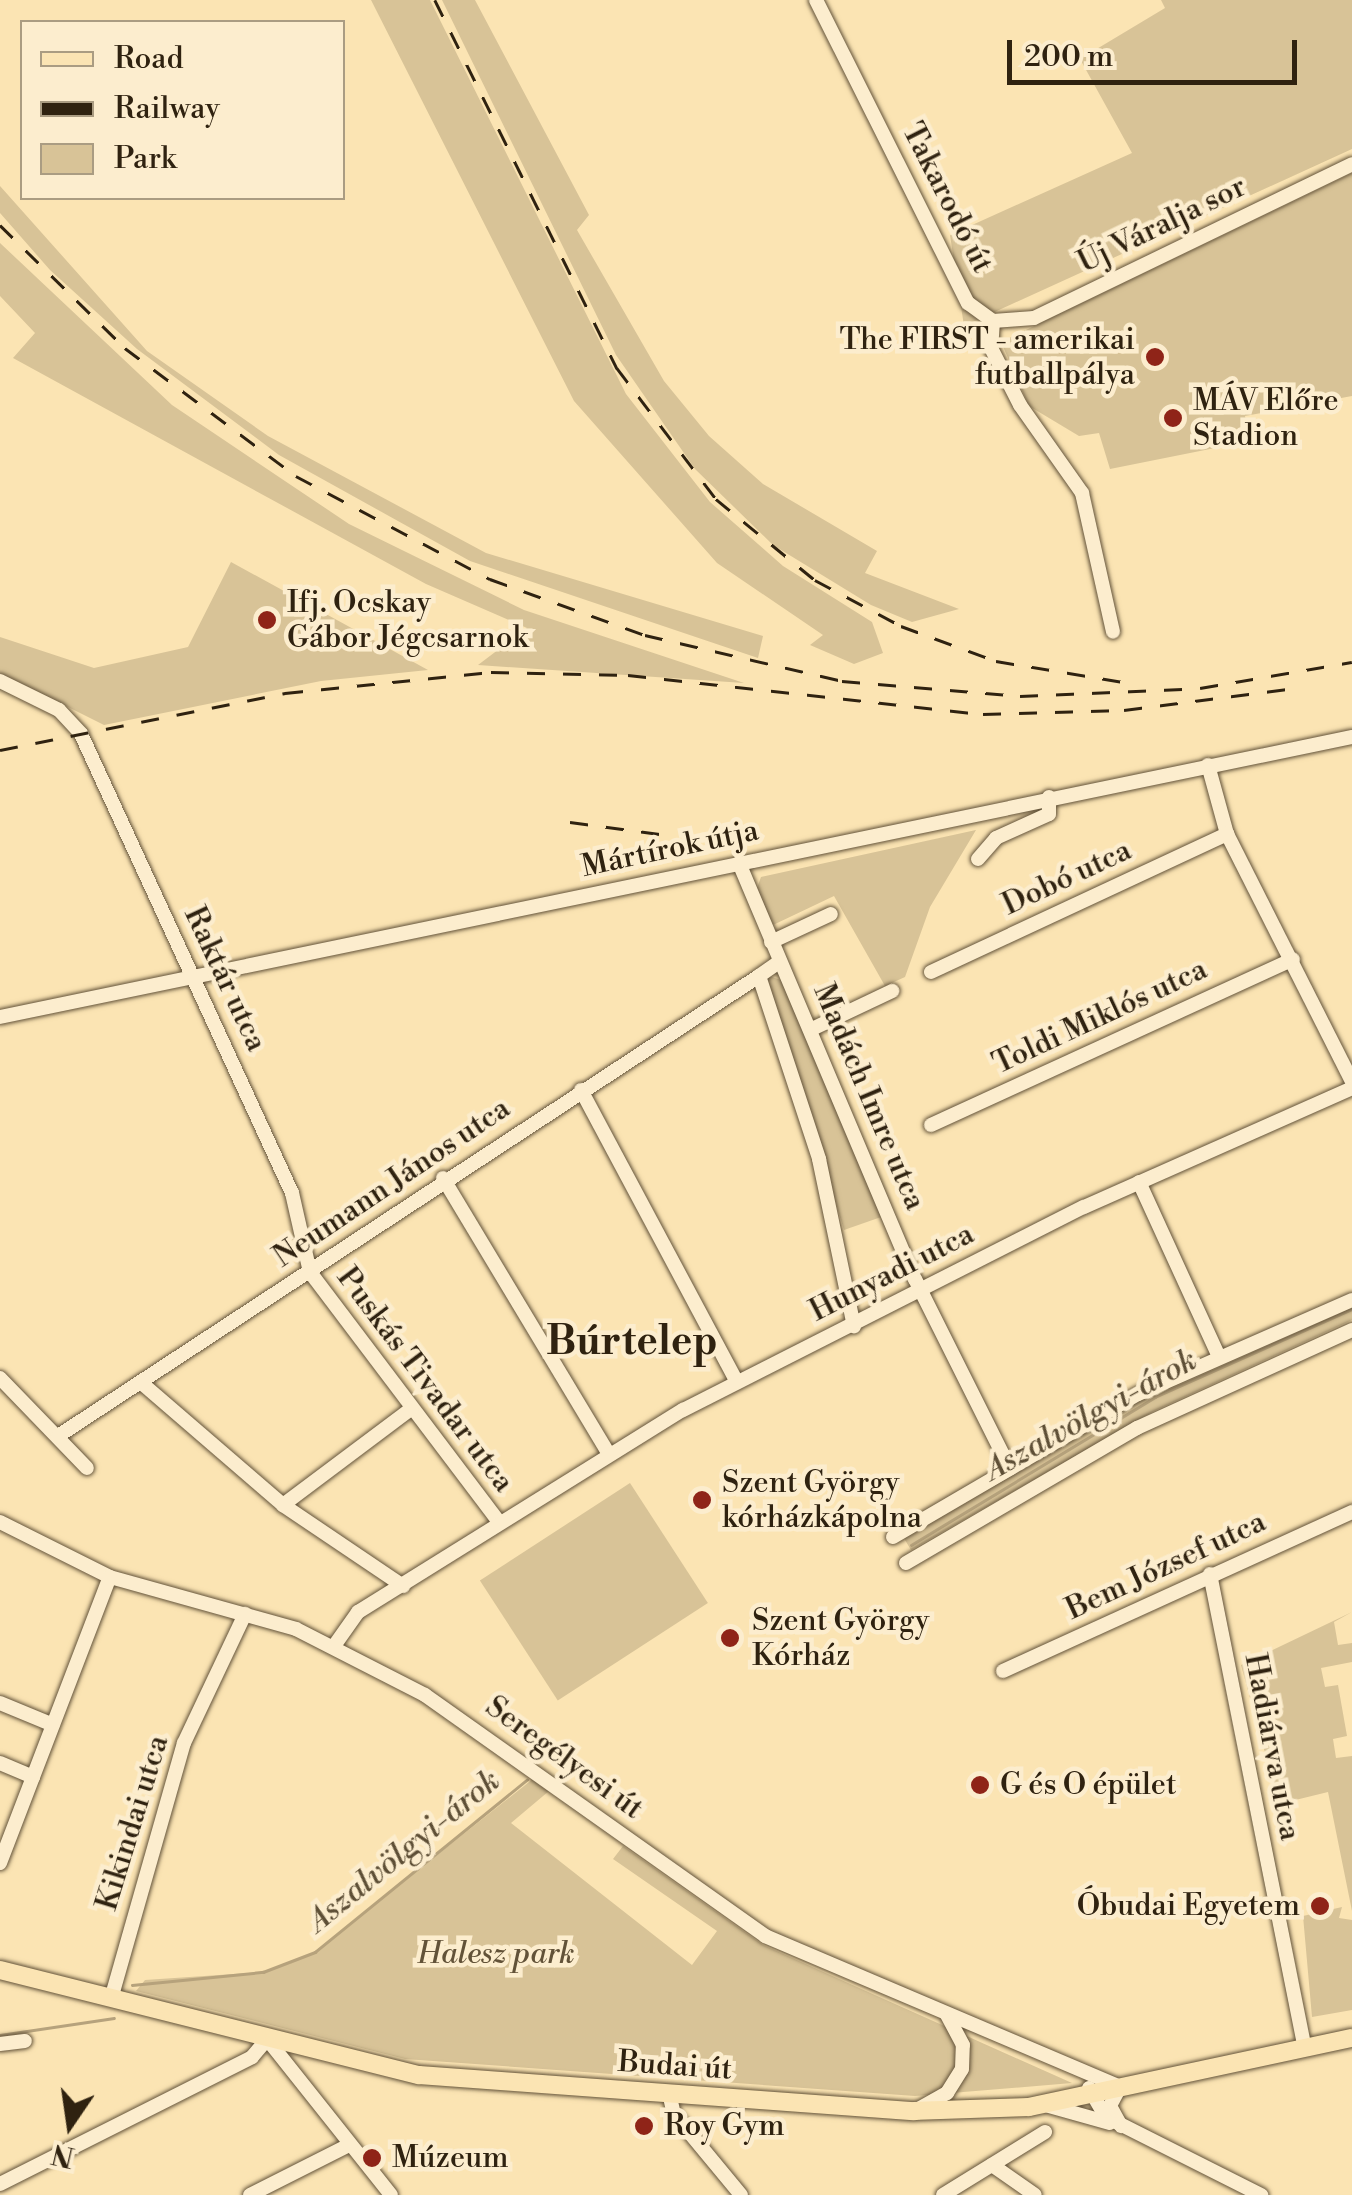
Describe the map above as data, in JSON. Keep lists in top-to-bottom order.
{
  "streets": {
    "main road": ["Budai út"],
    "street": [
      "Takarodó út",
      "Új Váralja sor",
      "Mártírok útja",
      "Dobó utca",
      "Raktár utca",
      "Toldi Miklós utca",
      "Madách Imre utca",
      "Neumann János utca",
      "Hunyadi utca",
      "Puskás Tivadar utca",
      "Bem József utca",
      "Hadiárva utca",
      "Seregélyesi út",
      "Kikindai utca"
    ]
  },
  "crossings": [
    ["Takarodó út", "Új Váralja sor"],
    ["Mártírok útja", "Raktár utca"],
    ["Mártírok útja", "Madách Imre utca"],
    ["Raktár utca", "Neumann János utca"],
    ["Raktár utca", "Puskás Tivadar utca"],
    ["Madách Imre utca", "Neumann János utca"],
    ["Madách Imre utca", "Hunyadi utca"],
    ["Neumann János utca", "Puskás Tivadar utca"],
    ["Hunyadi utca", "Puskás Tivadar utca"],
    ["Hunyadi utca", "Seregélyesi út"],
    ["Bem József utca", "Hadiárva utca"],
    ["Hadiárva utca", "Budai út"],
    ["Seregélyesi út", "Kikindai utca"],
    ["Seregélyesi út", "Budai út"],
    ["Kikindai utca", "Budai út"]
  ],
  "districts": ["Búrtelep"],
  "water": ["Aszalvölgyi-árok"],
  "parks": ["Halesz park"],
  "places": [
    "The FIRST - amerikai futballpálya",
    "MÁV Előre Stadion",
    "Ifj. Ocskay Gábor Jégcsarnok",
    "Szent György kórházkápolna",
    "Szent György Kórház",
    "G és O épület",
    "Óbudai Egyetem",
    "Roy Gym",
    "Múzeum"
  ],
  "legend": ["Road", "Railway", "Park"],
  "scale_bar": "200 m",
  "north": "bottom"
}
